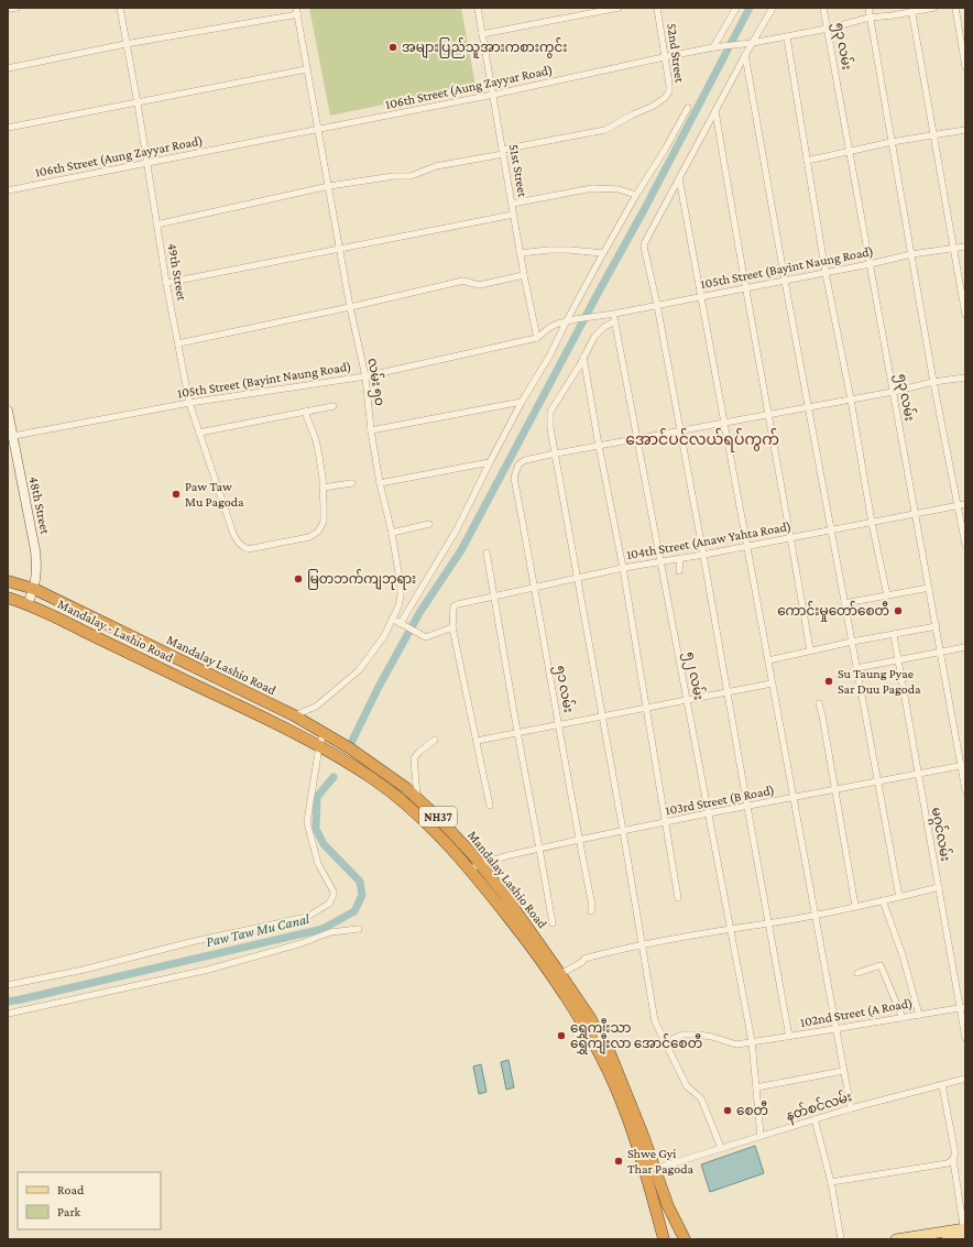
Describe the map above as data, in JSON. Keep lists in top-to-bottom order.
{
  "streets": {
    "highway": ["Mandalay - Lashio Road", "Mandalay Lashio Road", "NH37"],
    "main road": ["48th Street"],
    "street": [
      "၅၃ လမ်း",
      "52nd Street",
      "106th Street (Aung Zayyar Road)",
      "51st Street",
      "105th Street (Bayint Naung Road)",
      "49th Street",
      "လမ်း ၅၀",
      "104th Street (Anaw Yahta Road)",
      "၅၂ လမ်း",
      "၅၁ လမ်း",
      "103rd Street (B Road)",
      "မဂ္ဂင်လမ်း",
      "102nd Street (A Road)",
      "နတ်စင်လမ်း"
    ]
  },
  "crossings": [
    ["၅၃ လမ်း", "106th Street (Aung Zayyar Road)"],
    ["၅၃ လမ်း", "105th Street (Bayint Naung Road)"],
    ["၅၃ လမ်း", "104th Street (Anaw Yahta Road)"],
    ["၅၃ လမ်း", "103rd Street (B Road)"],
    ["52nd Street", "106th Street (Aung Zayyar Road)"],
    ["52nd Street", "51st Street"],
    ["52nd Street", "49th Street"],
    ["52nd Street", "လမ်း ၅၀"],
    ["106th Street (Aung Zayyar Road)", "51st Street"],
    ["106th Street (Aung Zayyar Road)", "49th Street"],
    ["106th Street (Aung Zayyar Road)", "လမ်း ၅၀"],
    ["51st Street", "105th Street (Bayint Naung Road)"],
    ["105th Street (Bayint Naung Road)", "49th Street"],
    ["105th Street (Bayint Naung Road)", "လမ်း ၅၀"],
    ["105th Street (Bayint Naung Road)", "48th Street"],
    ["105th Street (Bayint Naung Road)", "၅၂ လမ်း"],
    ["လမ်း ၅၀", "Mandalay Lashio Road"],
    ["48th Street", "Mandalay - Lashio Road"],
    ["48th Street", "Mandalay Lashio Road"],
    ["104th Street (Anaw Yahta Road)", "၅၂ လမ်း"],
    ["104th Street (Anaw Yahta Road)", "၅၁ လမ်း"],
    ["Mandalay - Lashio Road", "Mandalay Lashio Road"],
    ["Mandalay - Lashio Road", "103rd Street (B Road)"],
    ["Mandalay Lashio Road", "103rd Street (B Road)"],
    ["Mandalay Lashio Road", "နတ်စင်လမ်း"],
    ["၅၂ လမ်း", "103rd Street (B Road)"],
    ["၅၂ လမ်း", "102nd Street (A Road)"],
    ["၅၂ လမ်း", "နတ်စင်လမ်း"],
    ["၅၁ လမ်း", "103rd Street (B Road)"],
    ["103rd Street (B Road)", "မဂ္ဂင်လမ်း"],
    ["မဂ္ဂင်လမ်း", "102nd Street (A Road)"]
  ],
  "districts": ["အောင်ပင်လယ်ရပ်ကွက်"],
  "water": ["Paw Taw Mu Canal"],
  "places": [
    "အများပြည်သူအားကစားကွင်း",
    "Paw Taw Mu Pagoda",
    "မြတဘက်ကျဘုရား",
    "ကောင်းမှုတော်စေတီ",
    "Su Taung Pyae Sar Duu Pagoda",
    "ရွှေကျီးသာ ရွှေကျီးလာ အောင်စေတီ",
    "စေတီ",
    "Shwe Gyi Thar Pagoda"
  ],
  "legend": ["Road", "Park"]
}
